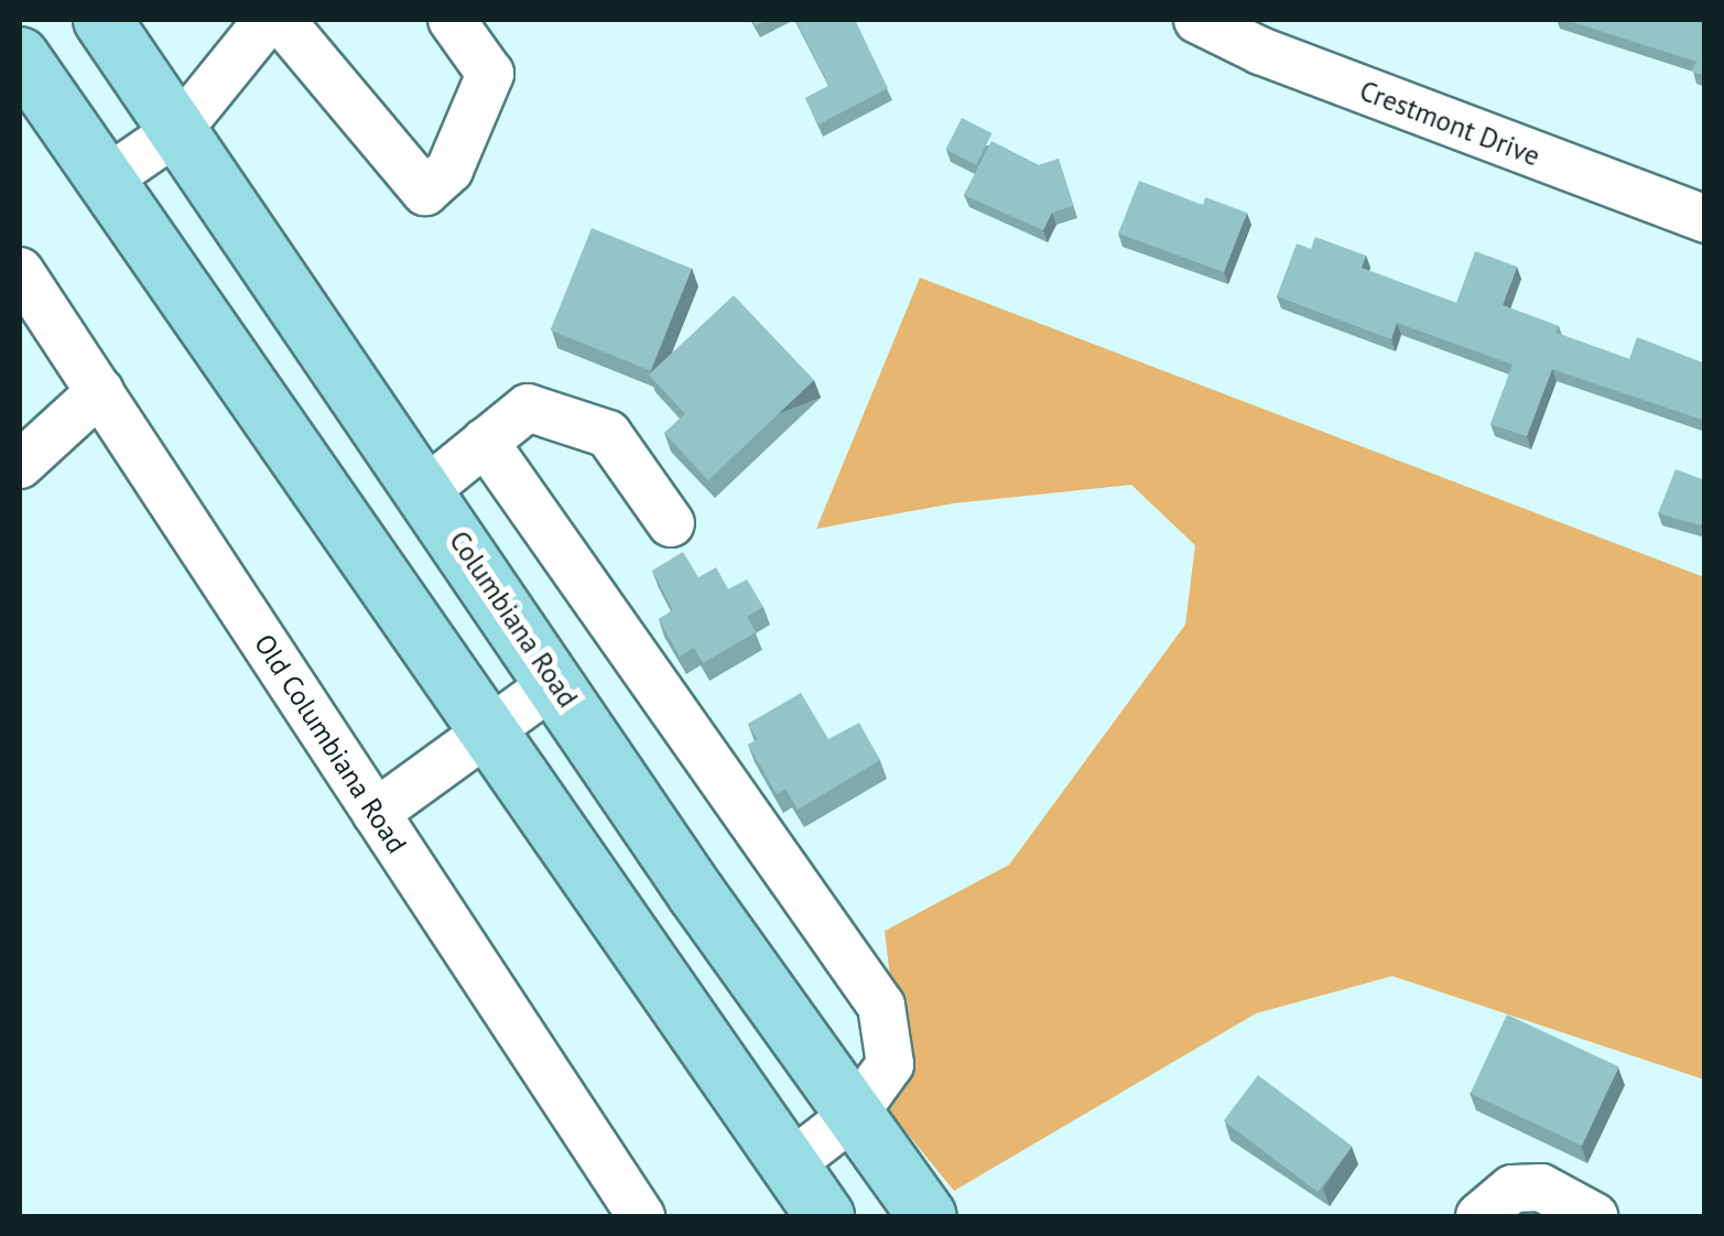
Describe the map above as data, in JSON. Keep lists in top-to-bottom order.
{
  "streets": {
    "main road": ["Columbiana Road"],
    "street": ["Crestmont Drive", "Old Columbiana Road"]
  }
}
